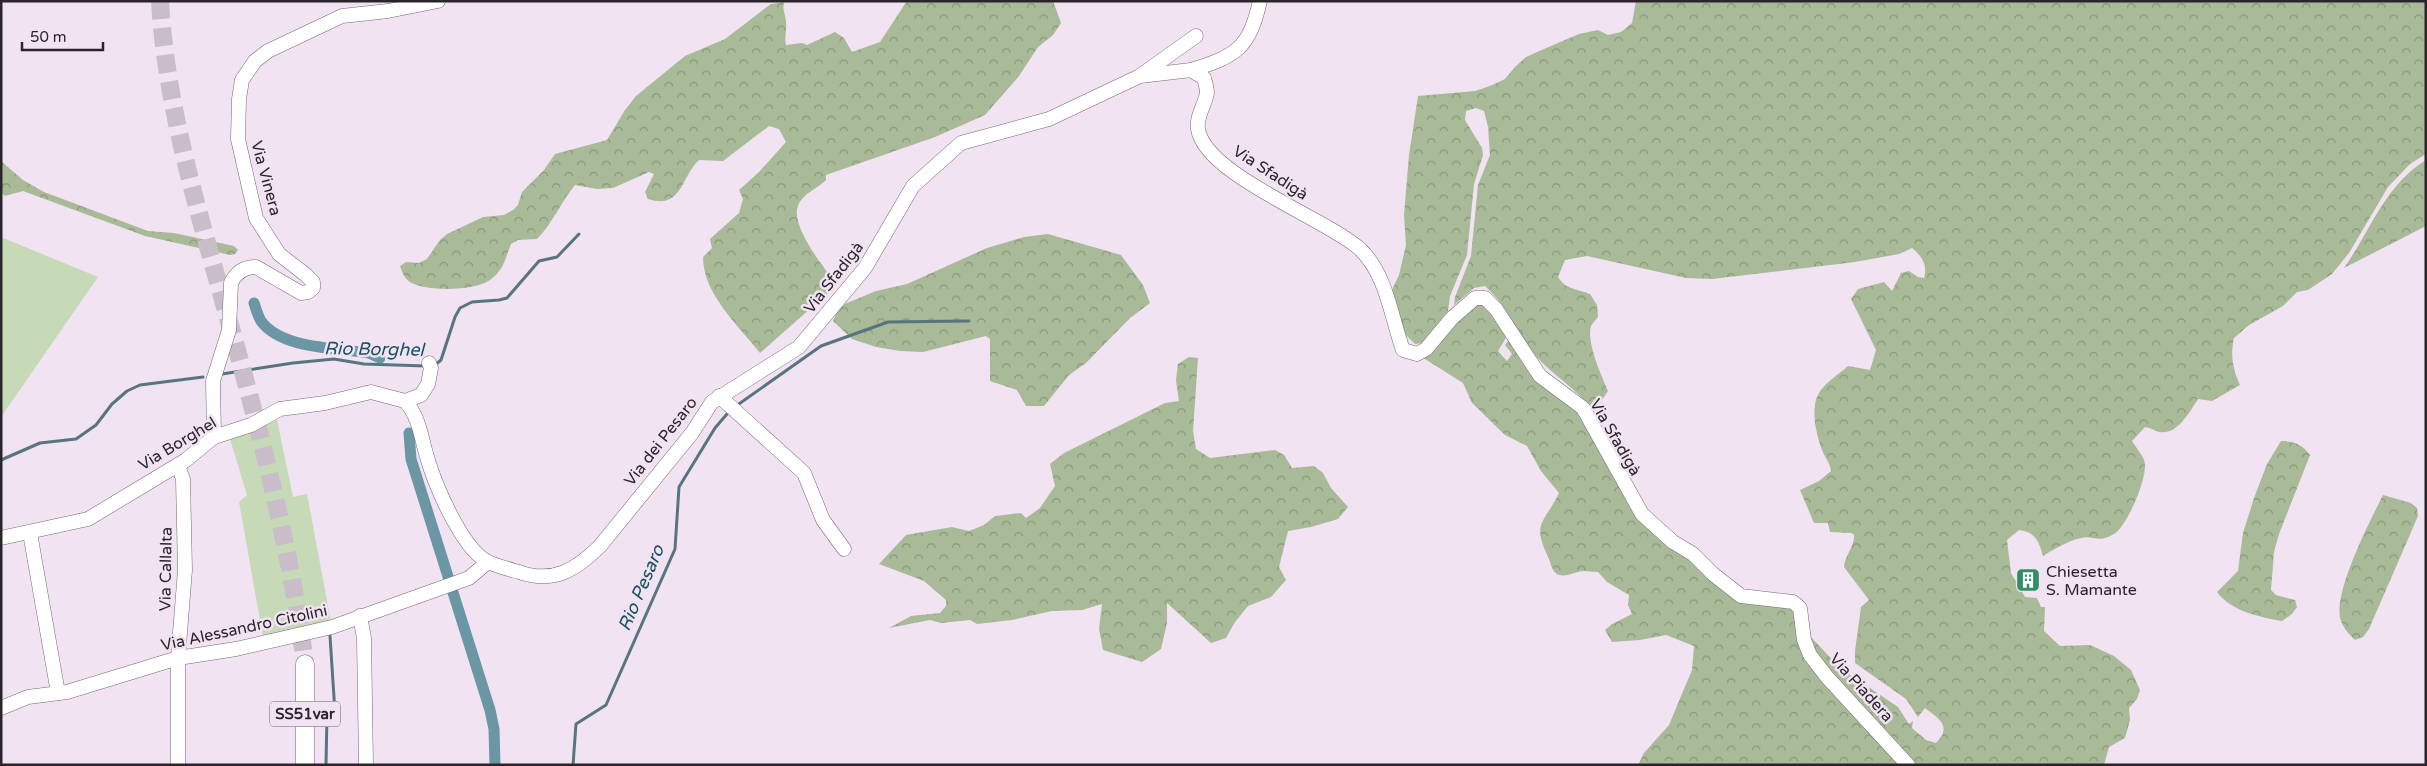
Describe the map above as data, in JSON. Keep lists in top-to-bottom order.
{
  "streets": {
    "main road": ["SS51var"],
    "street": [
      "Via Sfadigà",
      "Via Vinera",
      "Via dei Pesaro",
      "Via Borghel",
      "Via Callalta",
      "Via Alessandro Citolini",
      "Via Piadera"
    ]
  },
  "crossings": [
    ["Via Sfadigà", "Via dei Pesaro"],
    ["Via Sfadigà", "Via Piadera"],
    ["Via Vinera", "Via Borghel"],
    ["Via dei Pesaro", "Via Alessandro Citolini"],
    ["Via Borghel", "Via Callalta"],
    ["Via Callalta", "Via Alessandro Citolini"]
  ],
  "water": ["Rio Borghel", "Rio Pesaro"],
  "places": {
    "building": ["Chiesetta S. Mamante"]
  },
  "scale_bar": "50 m"
}
